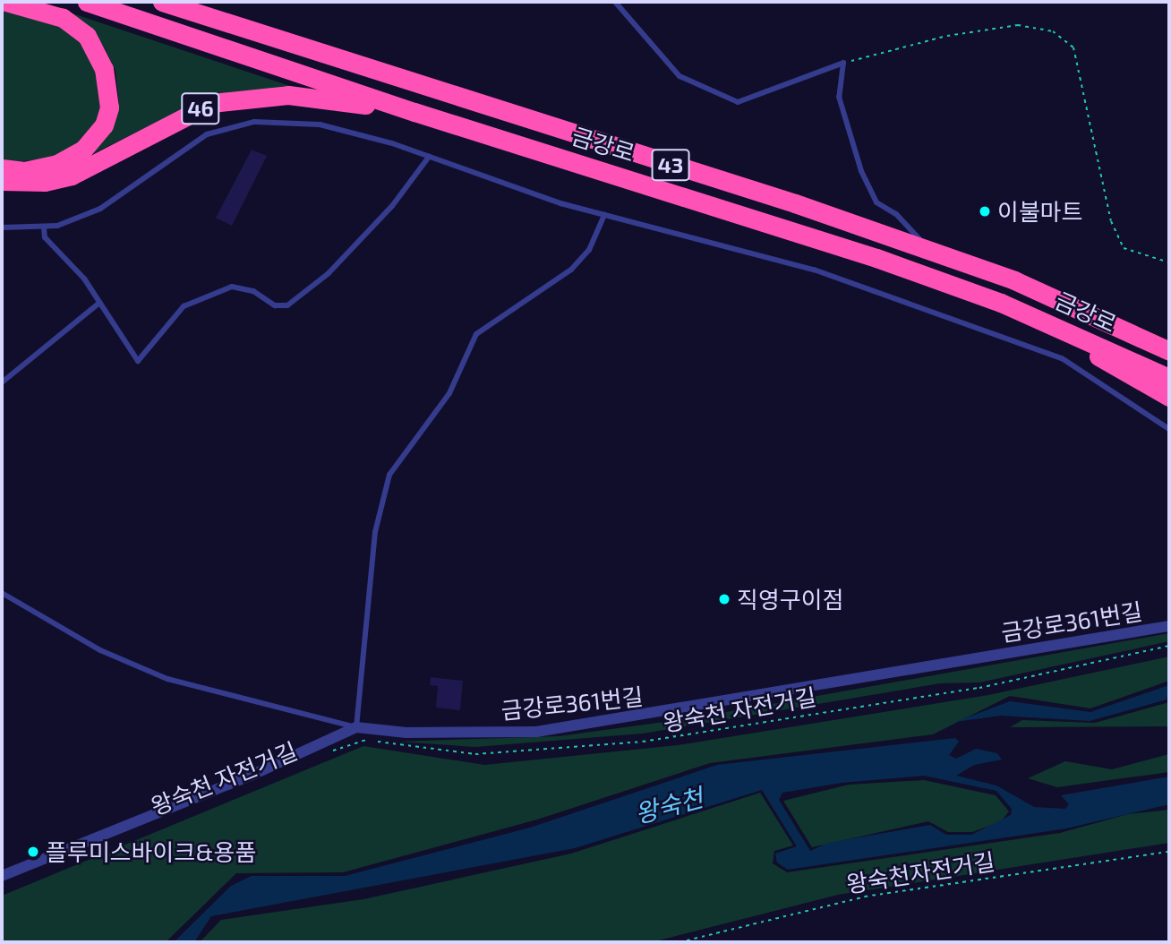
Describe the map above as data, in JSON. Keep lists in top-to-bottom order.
{
  "streets": {
    "highway": ["46", "금강로", "43"],
    "street": ["금강로361번길"],
    "path": ["왕숙천 자전거길", "왕숙천자전거길"]
  },
  "crossings": [
    ["46", "금강로"]
  ],
  "water": ["왕숙천"],
  "places": ["이불마트", "직영구이점", "플루미스바이크&용품"]
}
